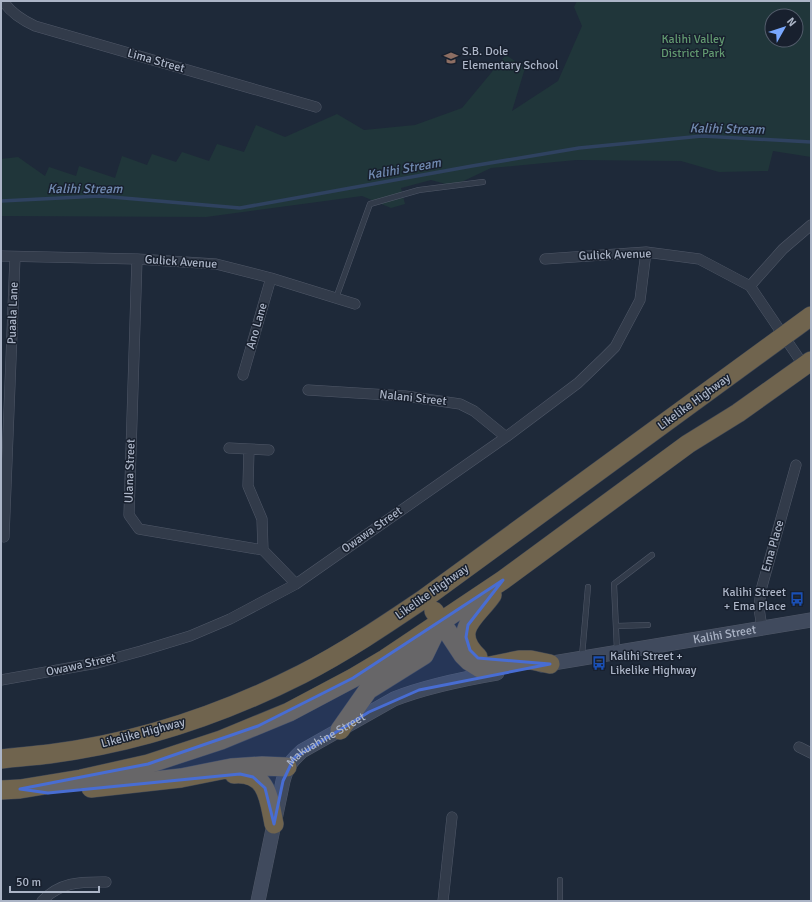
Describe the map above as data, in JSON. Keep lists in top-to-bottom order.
{
  "streets": {
    "highway": ["Likelike Highway"],
    "street": [
      "Lima Street",
      "Gulick Avenue",
      "Puaala Lane",
      "Ano Lane",
      "Nalani Street",
      "Ulana Street",
      "Owawa Street",
      "Ema Place",
      "Kalihi Street",
      "Makuahine Street"
    ]
  },
  "crossings": [
    ["Gulick Avenue", "Puaala Lane"],
    ["Gulick Avenue", "Ano Lane"],
    ["Gulick Avenue", "Likelike Highway"],
    ["Gulick Avenue", "Ulana Street"],
    ["Gulick Avenue", "Owawa Street"],
    ["Nalani Street", "Owawa Street"],
    ["Ema Place", "Kalihi Street"],
    ["Kalihi Street", "Makuahine Street"]
  ],
  "water": ["Kalihi Stream"],
  "parks": ["Kalihi Valley District Park"],
  "places": {
    "school or university": ["S.B. Dole Elementary School"],
    "bus stop": ["Kalihi Street + Ema Place", "Kalihi Street + Likelike Highway"]
  },
  "scale_bar": "50 m",
  "north": "top right"
}
